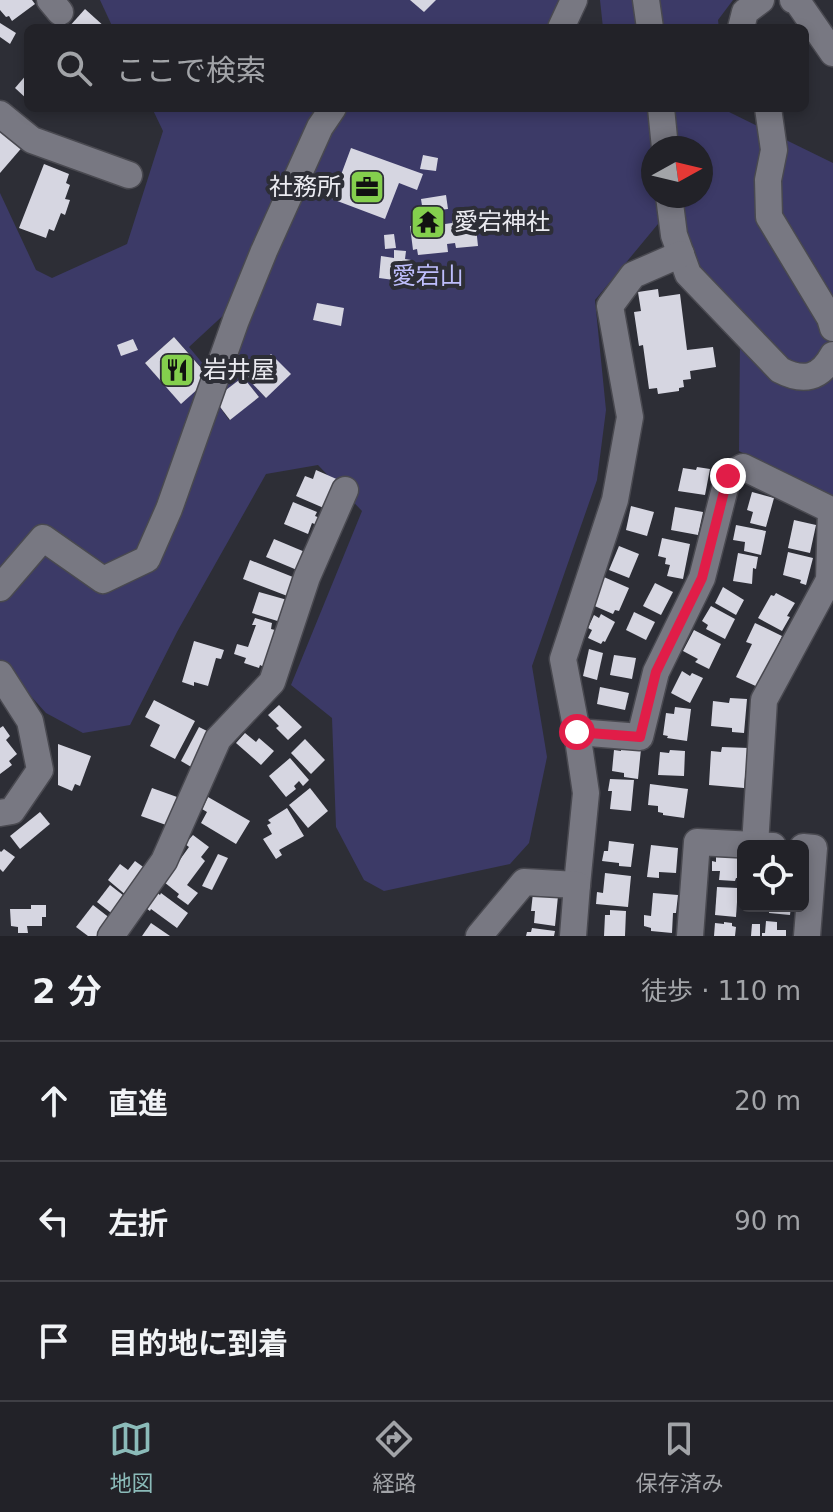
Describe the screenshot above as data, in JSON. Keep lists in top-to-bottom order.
{
  "parks": ["愛宕山"],
  "places": {
    "office": ["社務所"],
    "temple": ["愛宕神社"],
    "restaurant": ["岩井屋"]
  },
  "north": "right",
  "page": {
    "search": "ここで検索",
    "heading": ["2 分", "徒歩 · 110 m"],
    "list": [
      ["直進", "20 m"],
      ["左折", "90 m"],
      "目的地に到着"
    ],
    "nav": ["地図", "経路", "保存済み"]
  }
}
